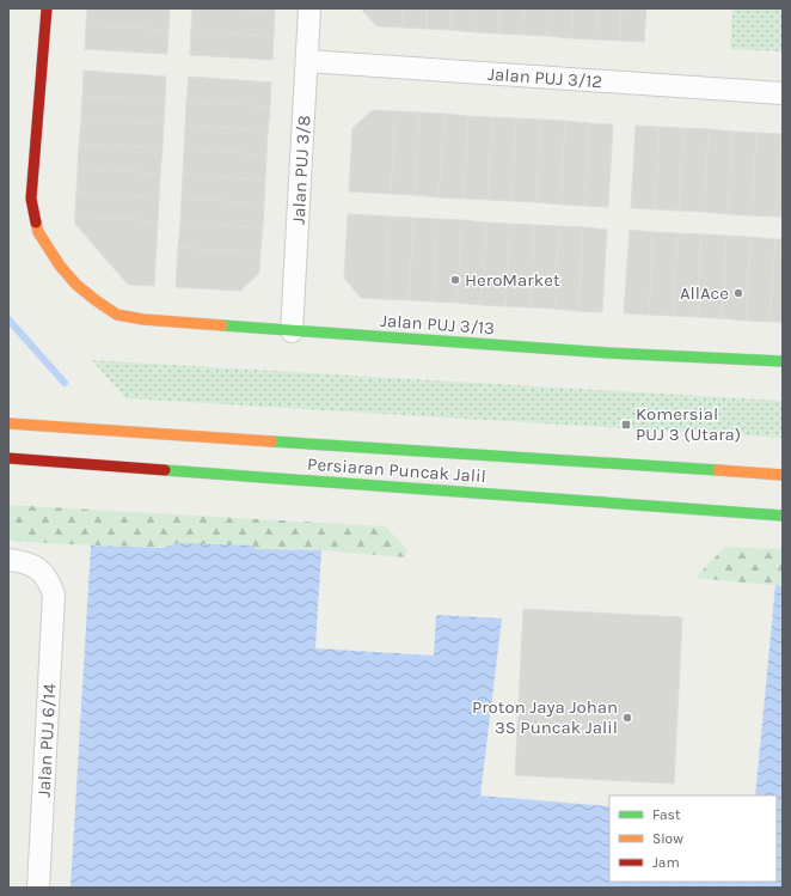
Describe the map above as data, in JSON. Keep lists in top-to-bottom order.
{
  "streets": {
    "main road": ["Jalan PUJ 3/13", "Persiaran Puncak Jalil"],
    "street": ["Jalan PUJ 3/12", "Jalan PUJ 3/8", "Jalan PUJ 6/14"]
  },
  "crossings": [
    ["Jalan PUJ 3/12", "Jalan PUJ 3/8"],
    ["Jalan PUJ 3/8", "Jalan PUJ 3/13"]
  ],
  "places": {
    "other": ["HeroMarket", "AllAce", "Proton Jaya Johan 3S Puncak Jalil"],
    "transit": ["Komersial PUJ 3 (Utara)"]
  },
  "legend": ["Fast", "Slow", "Jam"]
}
